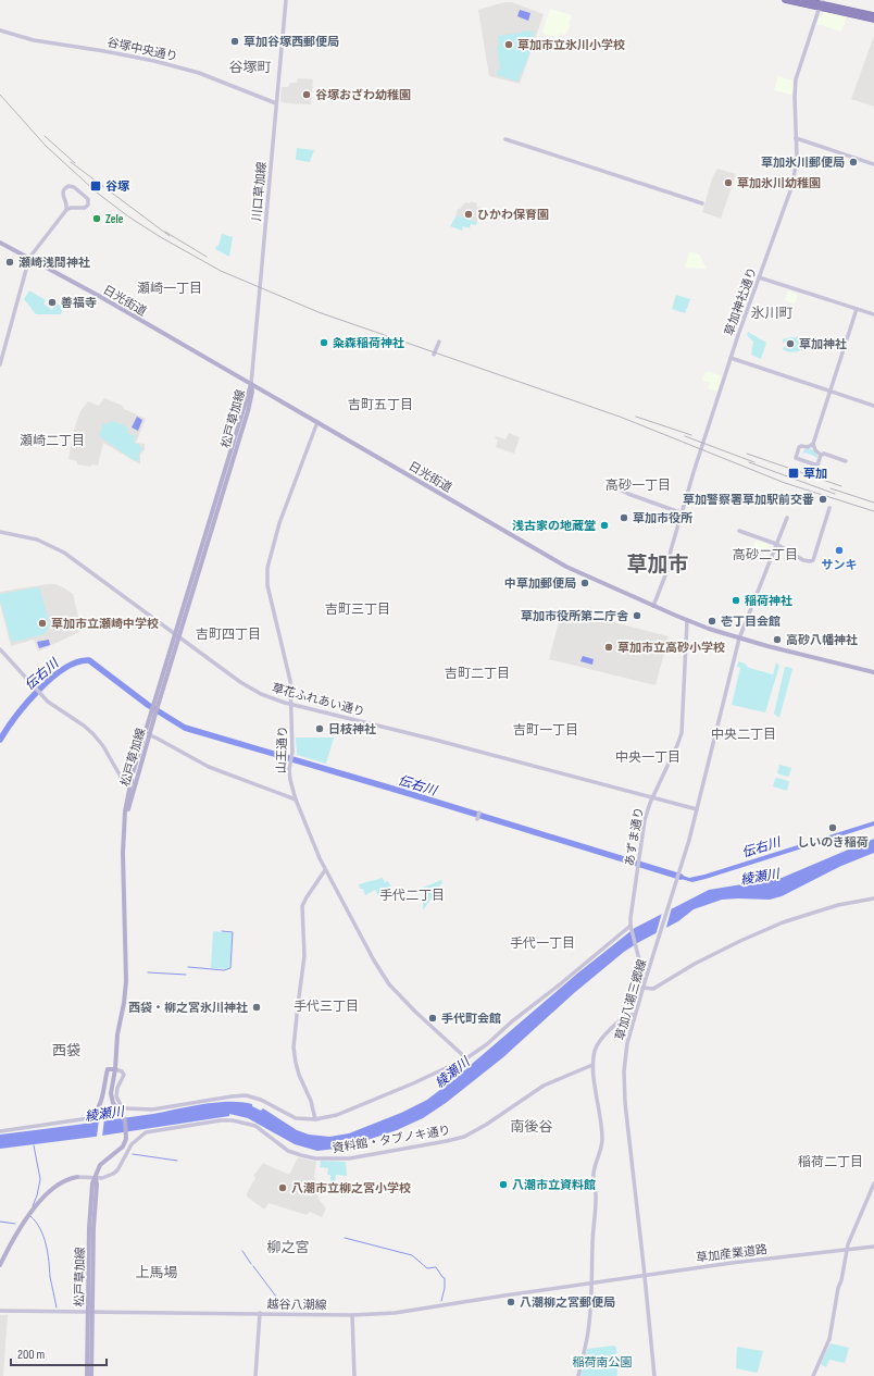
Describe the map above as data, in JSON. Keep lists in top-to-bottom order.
{
  "streets": {
    "main road": ["日光街道", "松戸草加線"],
    "street": [
      "谷塚中央通り",
      "川口草加線",
      "草加神社通り",
      "草花ふれあい通り",
      "山王通り",
      "あずま通り",
      "草加八潮三郷線",
      "資料館・タブノキ通り",
      "草加産業道路",
      "越谷八潮線"
    ]
  },
  "crossings": [
    ["谷塚中央通り", "川口草加線"],
    ["川口草加線", "日光街道"],
    ["川口草加線", "松戸草加線"],
    ["日光街道", "草加神社通り"],
    ["日光街道", "松戸草加線"],
    ["日光街道", "山王通り"],
    ["日光街道", "あずま通り"],
    ["日光街道", "草加八潮三郷線"],
    ["松戸草加線", "草花ふれあい通り"],
    ["松戸草加線", "資料館・タブノキ通り"],
    ["松戸草加線", "越谷八潮線"],
    ["草花ふれあい通り", "山王通り"],
    ["草花ふれあい通り", "あずま通り"],
    ["草花ふれあい通り", "草加八潮三郷線"],
    ["あずま通り", "草加八潮三郷線"],
    ["草加八潮三郷線", "草加産業道路"],
    ["草加産業道路", "越谷八潮線"]
  ],
  "districts": [
    "谷塚町",
    "瀬崎一丁目",
    "氷川町",
    "吉町五丁目",
    "瀬崎二丁目",
    "高砂一丁目",
    "高砂二丁目",
    "草加市",
    "吉町三丁目",
    "吉町四丁目",
    "吉町二丁目",
    "吉町一丁目",
    "中央二丁目",
    "中央一丁目",
    "手代二丁目",
    "手代一丁目",
    "手代三丁目",
    "西袋",
    "南後谷",
    "稲荷二丁目",
    "柳之宮",
    "上馬場"
  ],
  "water": ["伝右川", "綾瀬川"],
  "parks": ["稲荷南公園"],
  "places": {
    "other": [
      "草加谷塚西郵便局",
      "草加市立氷川小学校",
      "谷塚おざわ幼稚園",
      "草加氷川郵便局",
      "草加氷川幼稚園",
      "ひかわ保育園",
      "Zele",
      "瀬崎浅間神社",
      "善福寺",
      "粂森稲荷神社",
      "草加神社",
      "草加警察署草加駅前交番",
      "草加市役所",
      "浅古家の地蔵堂",
      "サンキ",
      "中草加郵便局",
      "稲荷神社",
      "草加市役所第二庁舎",
      "壱丁目会館",
      "草加市立瀬崎中学校",
      "高砂八幡神社",
      "草加市立高砂小学校",
      "日枝神社",
      "しいのき稲荷",
      "西袋・柳之宮氷川神社",
      "手代町会館",
      "八潮市立資料館",
      "八潮市立柳之宮小学校",
      "八潮柳之宮郵便局"
    ],
    "transit": ["谷塚", "草加"]
  },
  "scale_bar": "200 m"
}
